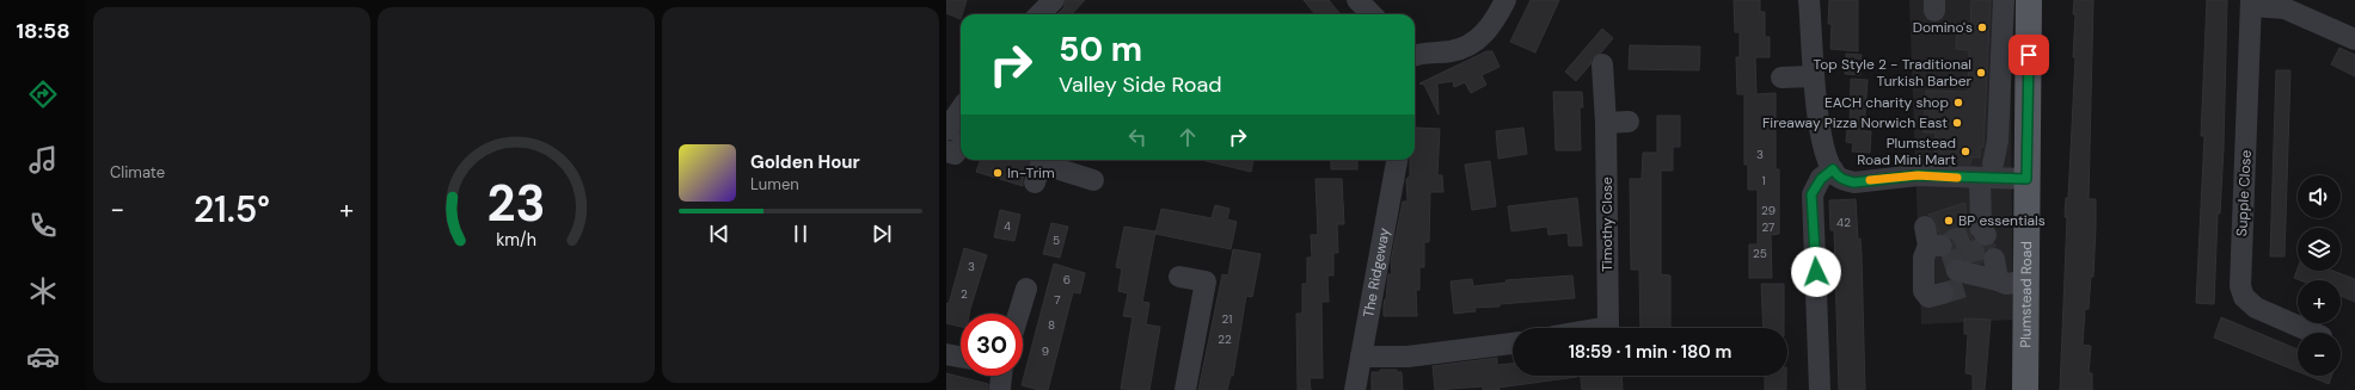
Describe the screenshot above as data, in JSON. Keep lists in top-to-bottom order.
{
  "streets": {
    "main road": ["Plumstead Road"],
    "street": ["Supple Close", "Timothy Close", "The Ridgeway"]
  },
  "places": [
    "Domino's",
    "Top Style 2 - Traditional Turkish Barber",
    "EACH charity shop",
    "Fireaway Pizza Norwich East",
    "Plumstead Road Mini Mart",
    "In-Trim",
    "BP essentials"
  ],
  "house_numbers": [
    "3",
    "1",
    "29",
    "42",
    "4",
    "27",
    "5",
    "25",
    "3",
    "6",
    "2",
    "7",
    "21",
    "8",
    "22",
    "9"
  ],
  "page": {
    "tabs": "18:58",
    "tile": "Climate",
    "turn": ["50 m", "Valley Side Road"],
    "song": ["Golden Hour", "Lumen"],
    "map_buttons": ["+", "−"],
    "heat": ["−", "21.5°", "+"],
    "limit": "30",
    "trip": "18:59 · 1 min · 180 m",
    "gauge": ["23", "km/h"]
  }
}
